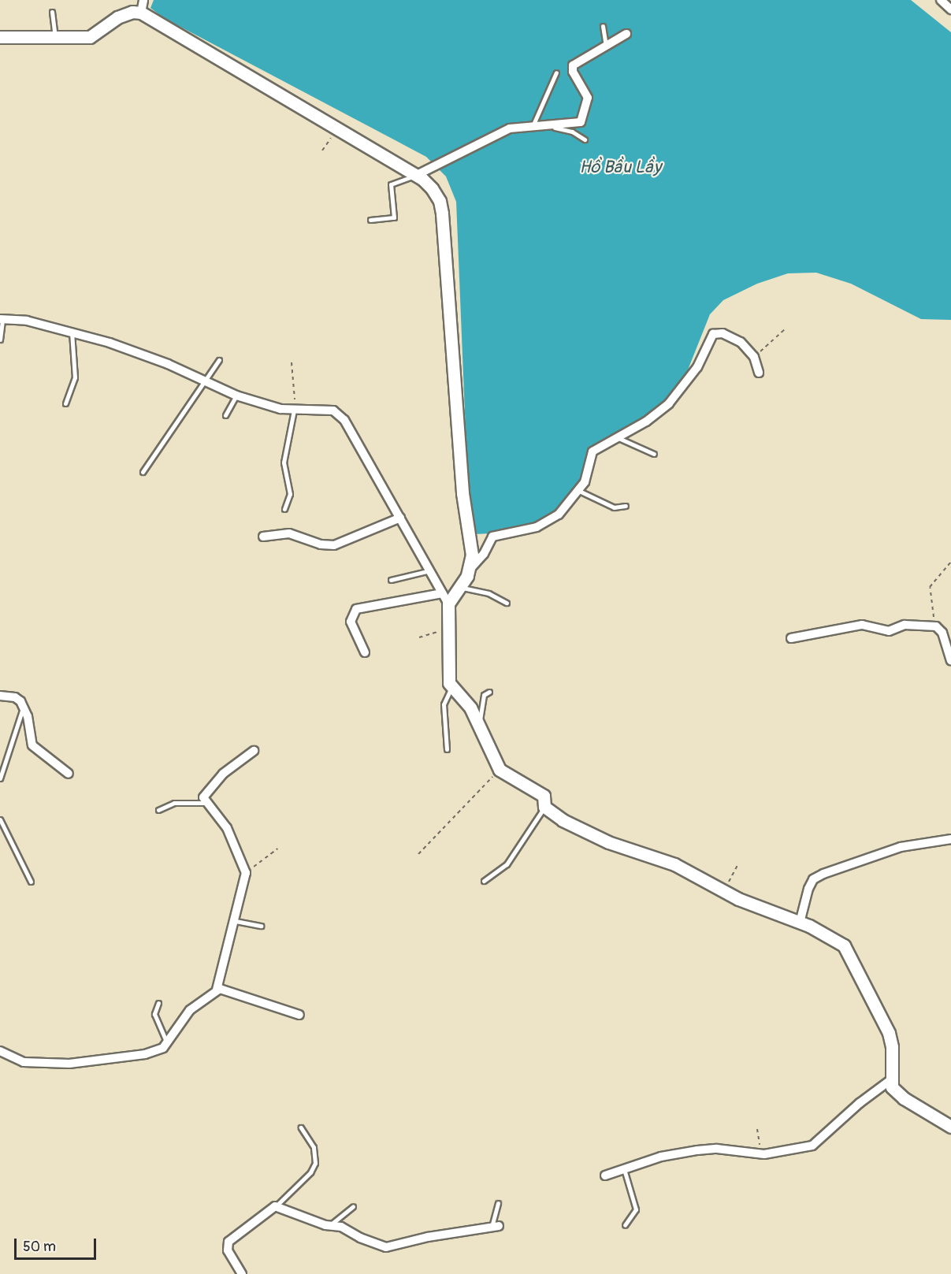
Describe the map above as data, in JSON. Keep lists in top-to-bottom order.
{
  "water": ["Hồ Bầu Lầy"],
  "scale_bar": "50 m"
}
